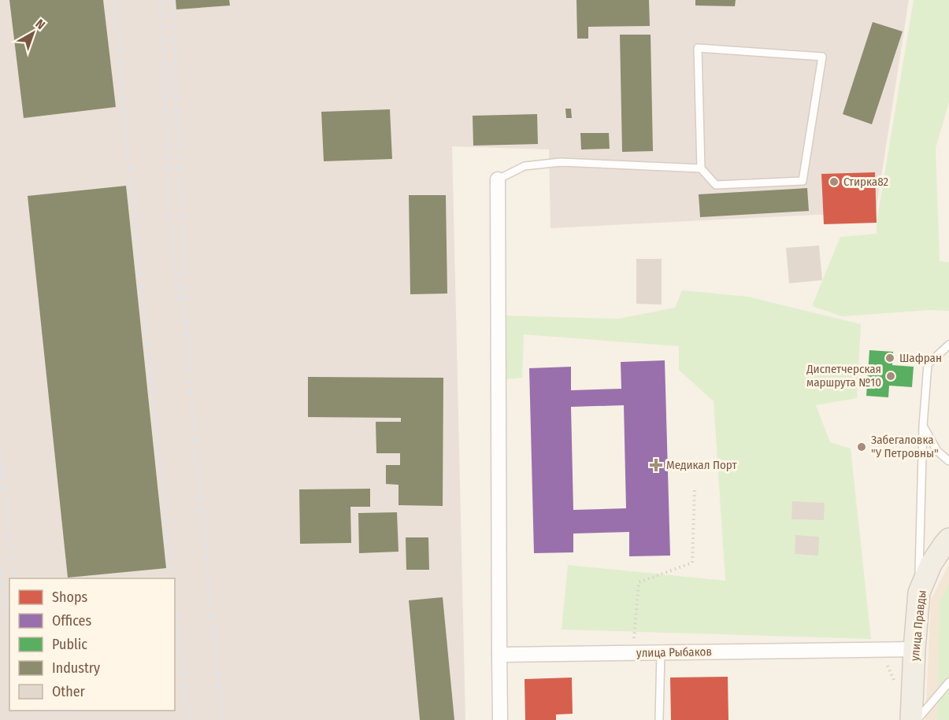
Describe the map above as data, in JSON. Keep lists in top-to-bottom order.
{
  "streets": {
    "main road": ["улица Правды"],
    "street": ["улица Рыбаков"]
  },
  "crossings": [
    ["улица Правды", "улица Рыбаков"]
  ],
  "places": {
    "other": [
      "Стирка82",
      "Шафран",
      "Диспетчерская маршрута №10",
      "Забегаловка \"У Петровны\""
    ],
    "health": ["Медикал Порт"]
  },
  "legend": [
    "Shops",
    "Offices",
    "Public",
    "Industry",
    "Other"
  ],
  "north": "top right"
}
